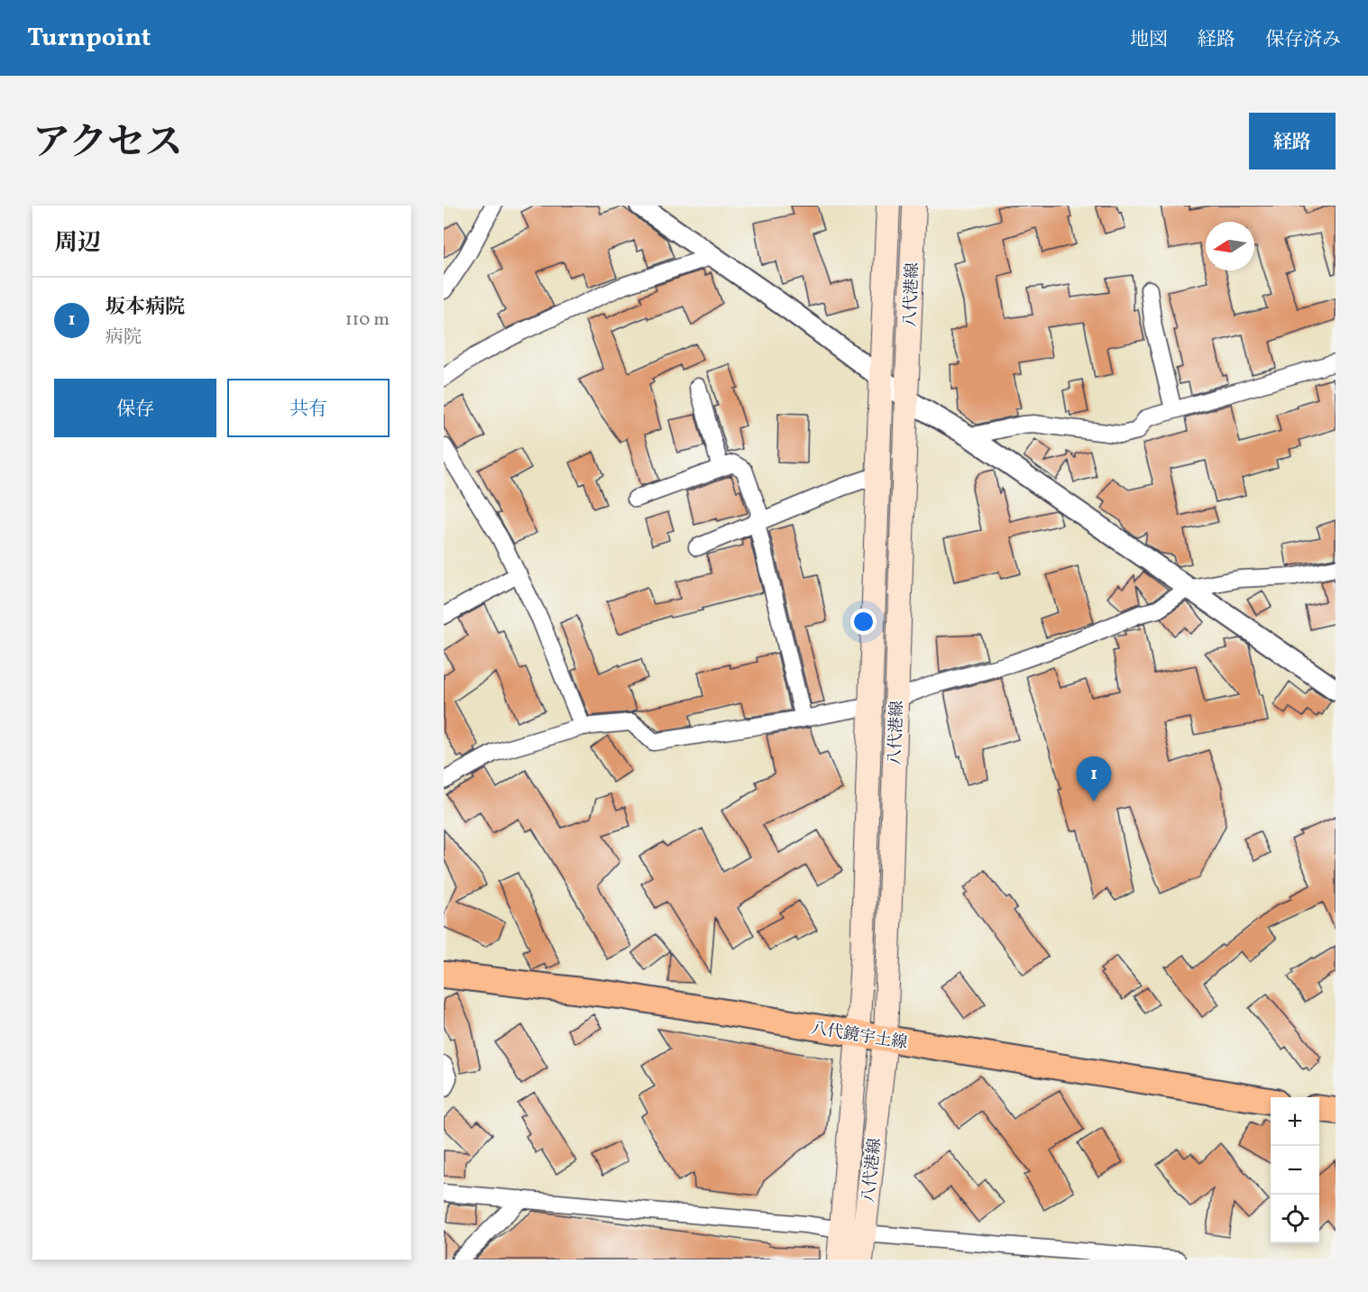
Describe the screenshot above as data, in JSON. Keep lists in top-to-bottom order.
{
  "streets": {
    "main road": ["八代港線", "八代鏡宇土線"]
  },
  "crossings": [
    ["八代港線", "八代鏡宇土線"]
  ],
  "north": "left",
  "page": {
    "header": "Turnpoint",
    "nav": ["地図", "経路", "保存済み"],
    "title": "アクセス",
    "buttons": [
      "経路",
      ["保存", "共有"]
    ],
    "heading": "周辺",
    "list": [
      {
        "mark": "1",
        "name": "坂本病院",
        "note": "病院",
        "value": "110 m"
      }
    ],
    "pins": "1",
    "map_buttons": ["+", "−"]
  }
}
